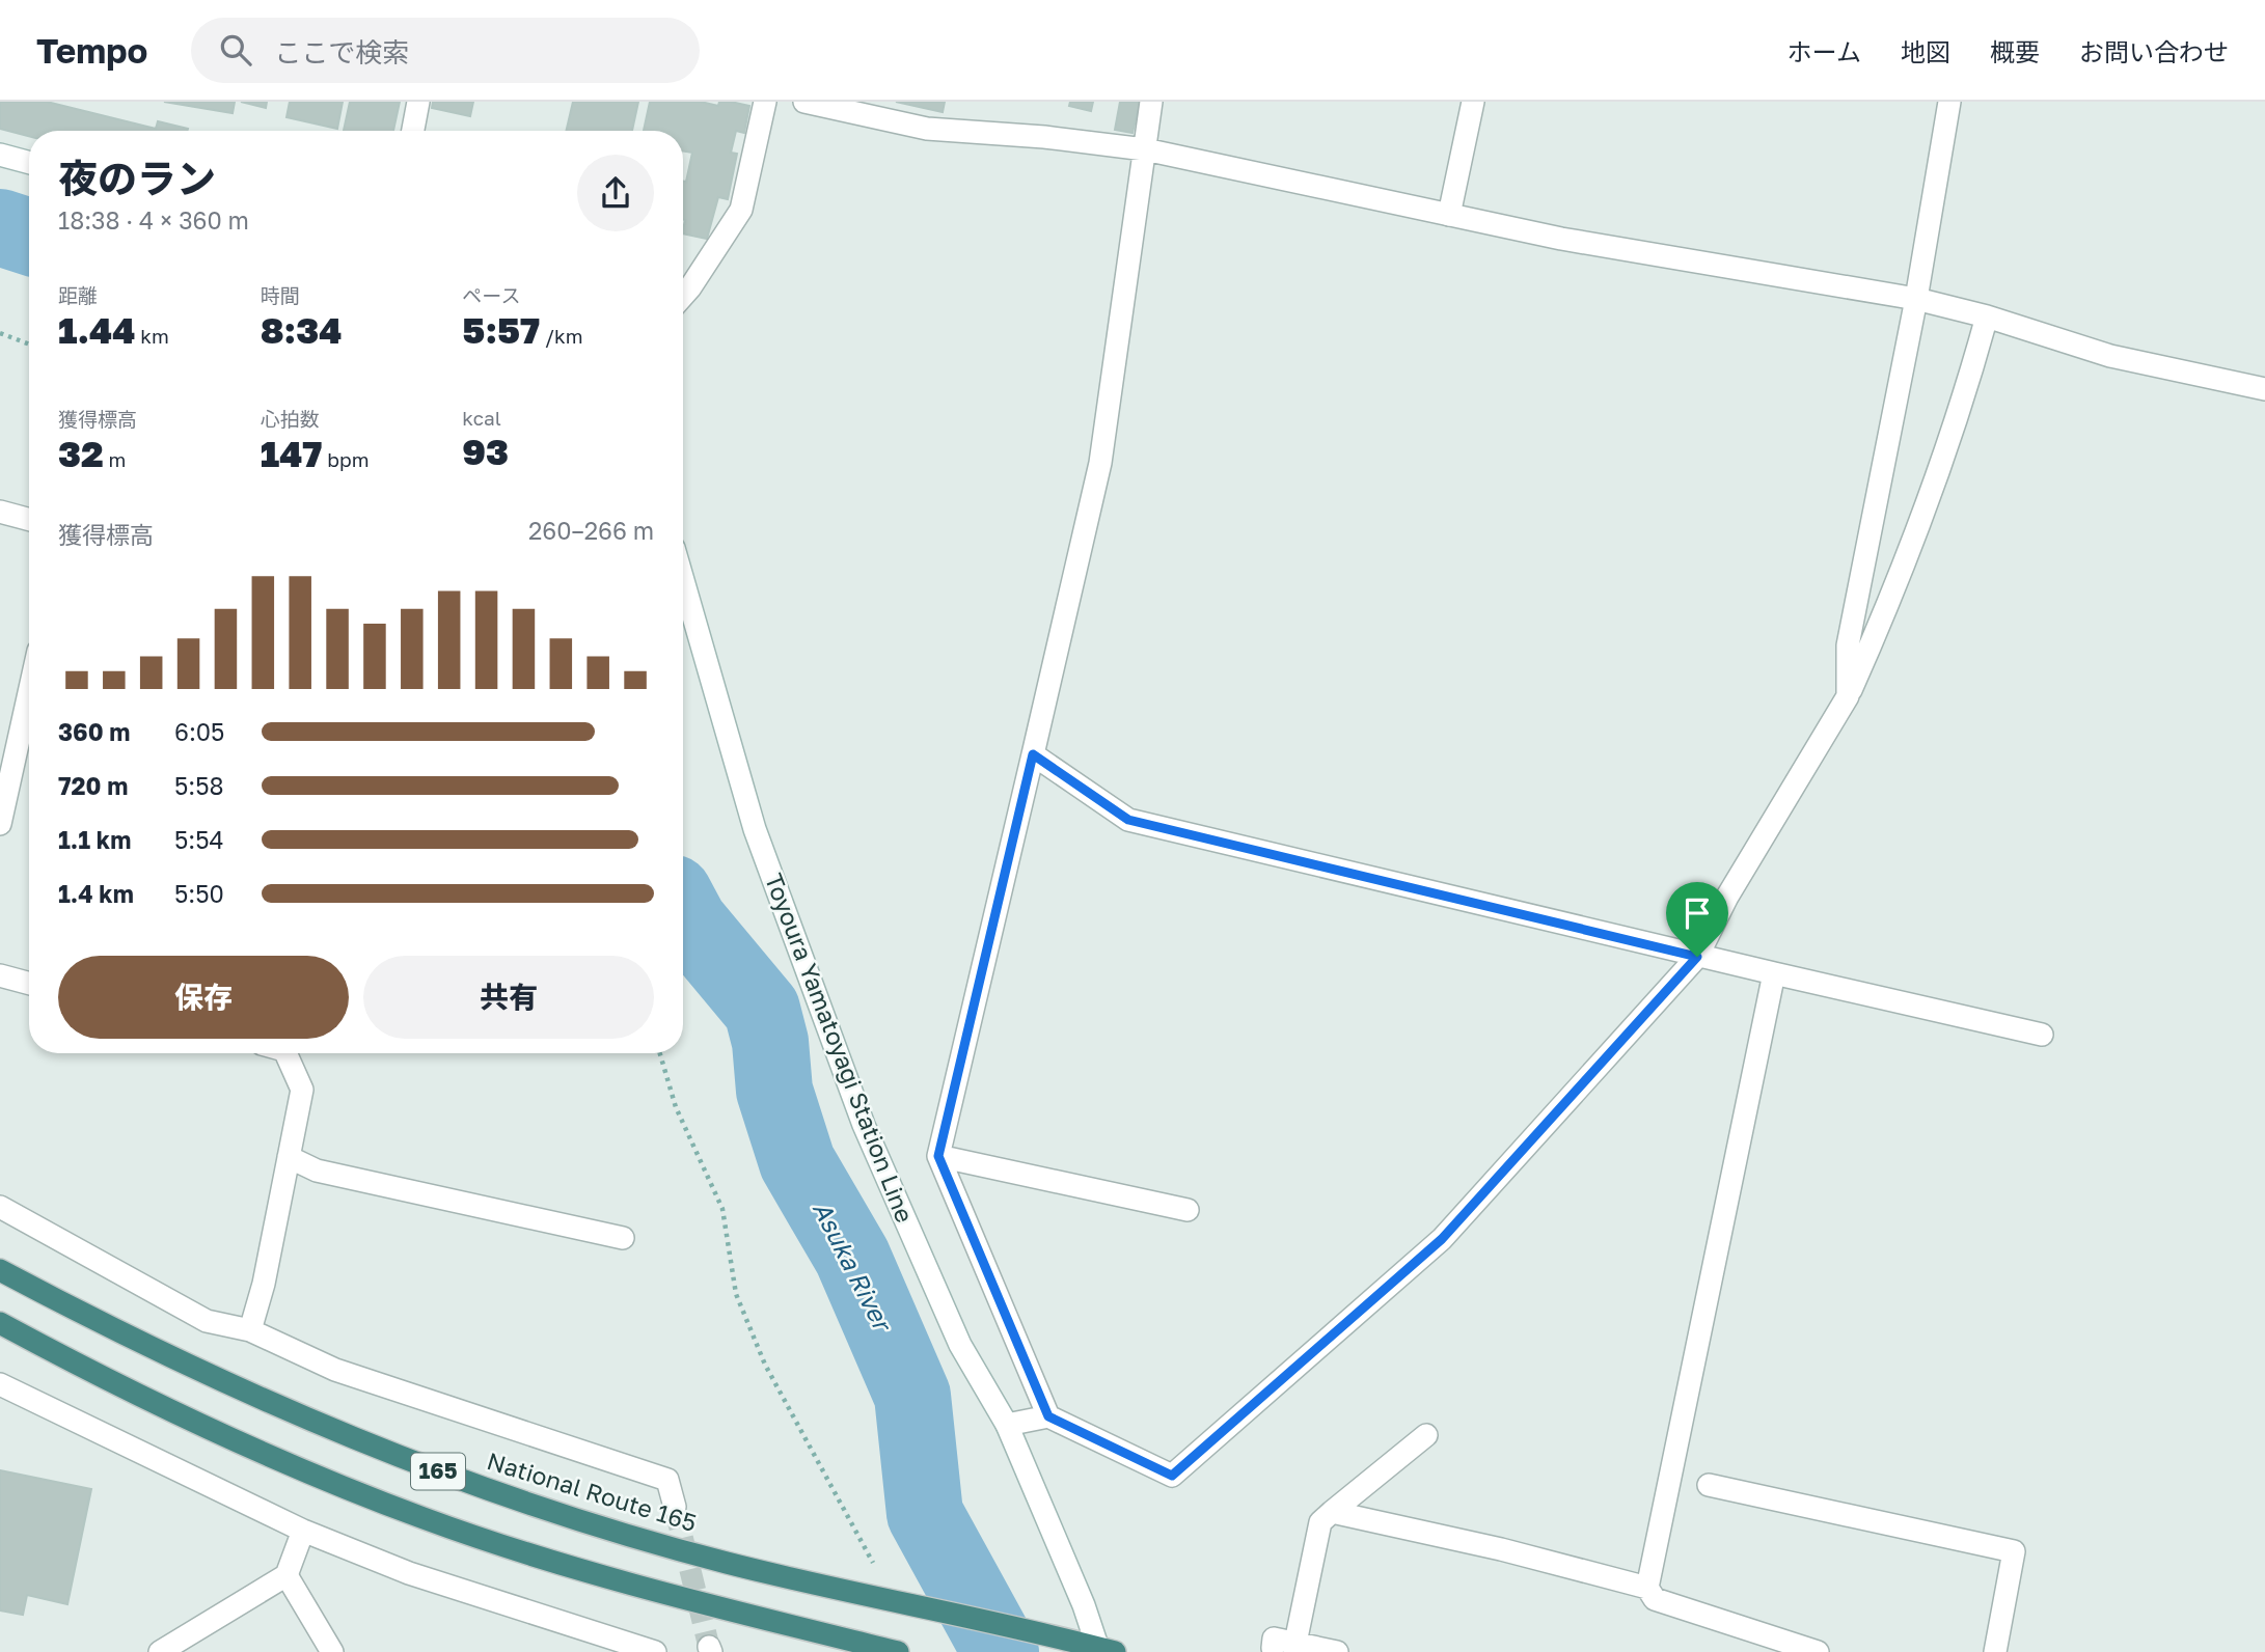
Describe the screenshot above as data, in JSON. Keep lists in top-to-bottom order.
{
  "streets": {
    "highway": ["165", "National Route 165"],
    "street": ["Toyoura Yamatoyagi Station Line"]
  },
  "crossings": [
    ["Toyoura Yamatoyagi Station Line", "National Route 165"]
  ],
  "water": ["Asuka River"],
  "page": {
    "header": "Tempo",
    "search": "ここで検索",
    "nav": [
      "ホーム",
      "地図",
      "概要",
      "お問い合わせ"
    ],
    "heading": ["夜のラン", "18:38 · 4 × 360 m"],
    "stats": [
      ["距離", "1.44 km"],
      ["時間", "8:34"],
      ["ペース", "5:57 /km"],
      ["獲得標高", "32 m"],
      ["心拍数", "147 bpm"],
      ["kcal", "93"]
    ],
    "chart": ["獲得標高", "260–266 m"],
    "list": [
      {
        "name": "360 m",
        "note": "6:05"
      },
      {
        "name": "720 m",
        "note": "5:58"
      },
      {
        "name": "1.1 km",
        "note": "5:54"
      },
      {
        "name": "1.4 km",
        "note": "5:50"
      }
    ],
    "buttons": ["保存", "共有"]
  }
}
